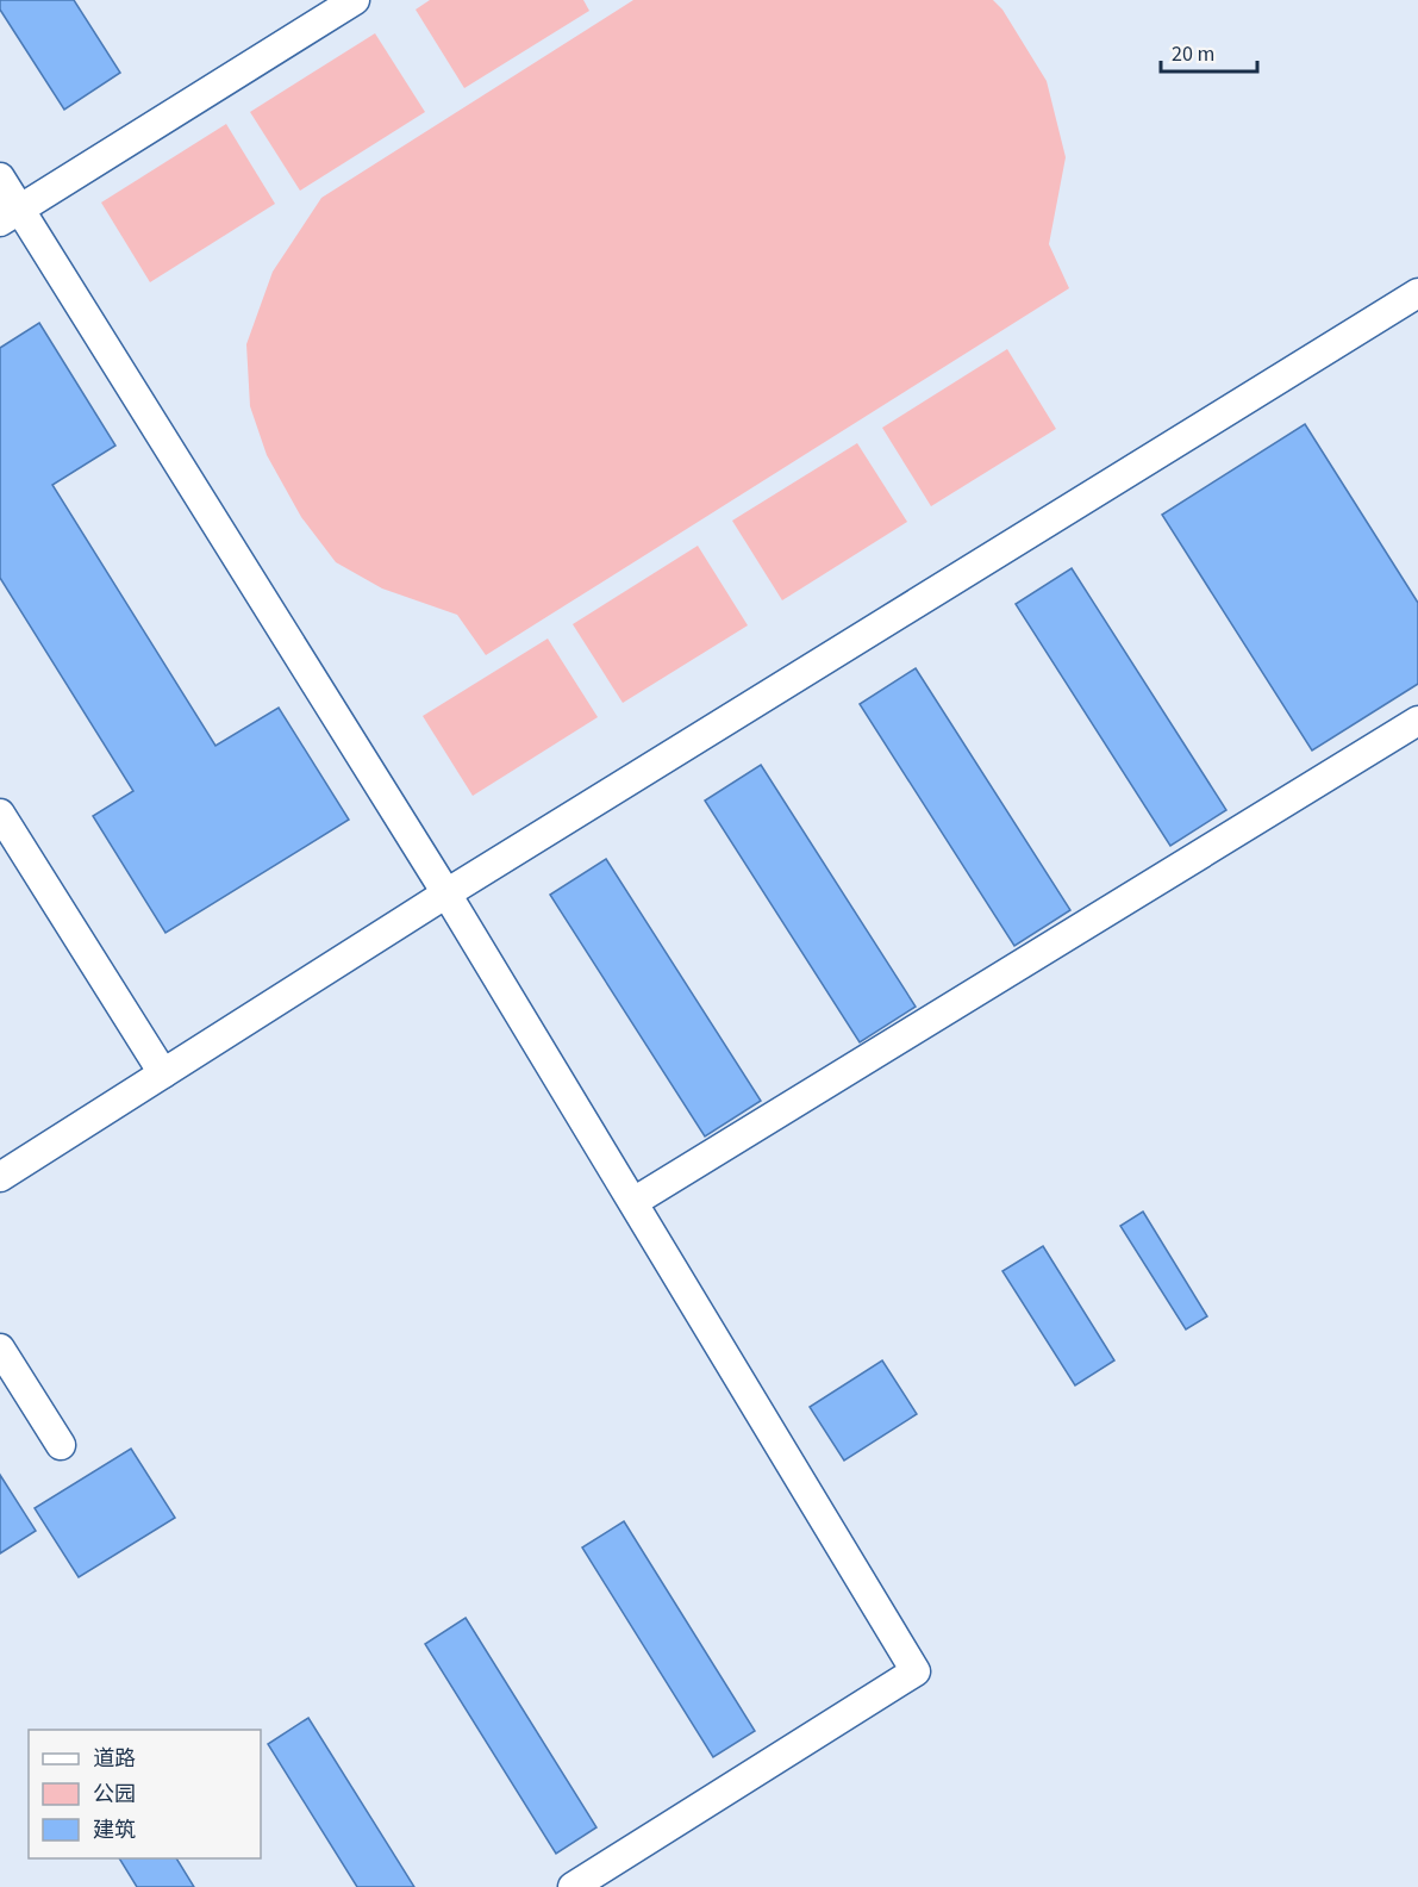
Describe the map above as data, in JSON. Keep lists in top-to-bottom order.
{
  "legend": ["道路", "公园", "建筑"],
  "scale_bar": "20 m"
}
